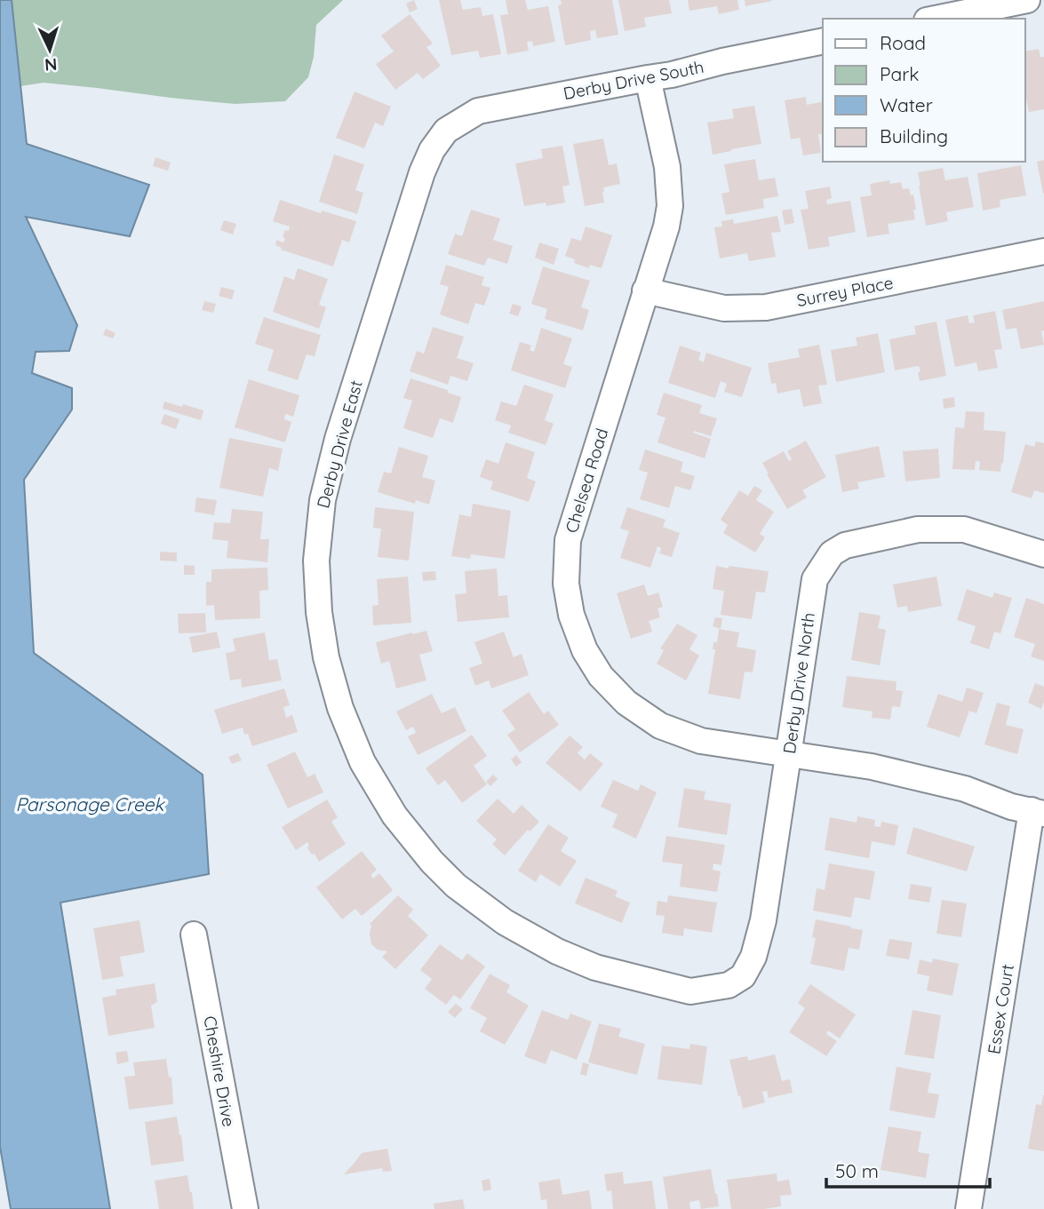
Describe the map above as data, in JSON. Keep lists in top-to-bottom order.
{
  "streets": {
    "street": [
      "Derby Drive South",
      "Surrey Place",
      "Derby Drive East",
      "Chelsea Road",
      "Derby Drive North",
      "Essex Court",
      "Cheshire Drive"
    ]
  },
  "crossings": [
    ["Derby Drive South", "Derby Drive East"],
    ["Derby Drive South", "Chelsea Road"],
    ["Surrey Place", "Chelsea Road"],
    ["Derby Drive East", "Derby Drive North"],
    ["Chelsea Road", "Derby Drive North"],
    ["Chelsea Road", "Essex Court"]
  ],
  "water": ["Parsonage Creek"],
  "legend": [
    "Road",
    "Park",
    "Water",
    "Building"
  ],
  "scale_bar": "50 m",
  "north": "bottom"
}
